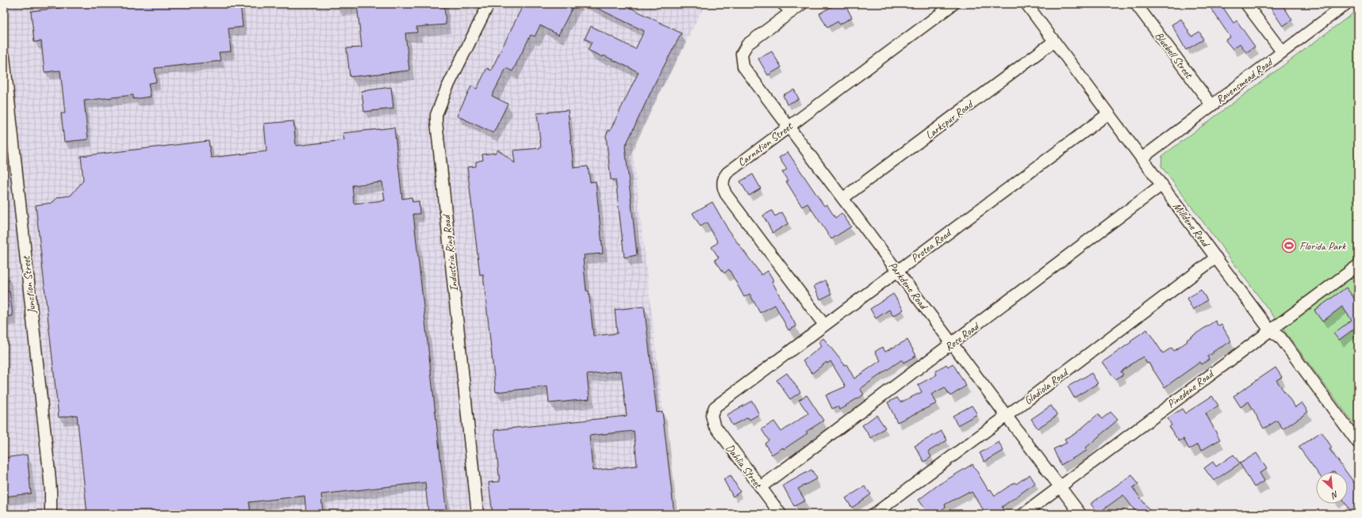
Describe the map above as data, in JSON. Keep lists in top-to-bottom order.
{
  "streets": {
    "street": [
      "Bluebell Street",
      "Ravensmead Road",
      "Larkspur Road",
      "Carnation Street",
      "Milldene Road",
      "Protea Road",
      "Industria Ring Road",
      "Junction Street",
      "Parkdene Road",
      "Rose Road",
      "Gladiola Road",
      "Pinedene Road",
      "Dahlia Street"
    ]
  },
  "crossings": [
    ["Bluebell Street", "Ravensmead Road"],
    ["Ravensmead Road", "Milldene Road"],
    ["Larkspur Road", "Milldene Road"],
    ["Larkspur Road", "Parkdene Road"],
    ["Carnation Street", "Protea Road"],
    ["Carnation Street", "Parkdene Road"],
    ["Milldene Road", "Protea Road"],
    ["Milldene Road", "Rose Road"],
    ["Milldene Road", "Gladiola Road"],
    ["Milldene Road", "Pinedene Road"],
    ["Protea Road", "Parkdene Road"],
    ["Protea Road", "Dahlia Street"],
    ["Parkdene Road", "Rose Road"],
    ["Parkdene Road", "Gladiola Road"],
    ["Parkdene Road", "Pinedene Road"],
    ["Rose Road", "Dahlia Street"]
  ],
  "places": {
    "sports": ["Florida Park"]
  },
  "north": "bottom right"
}
